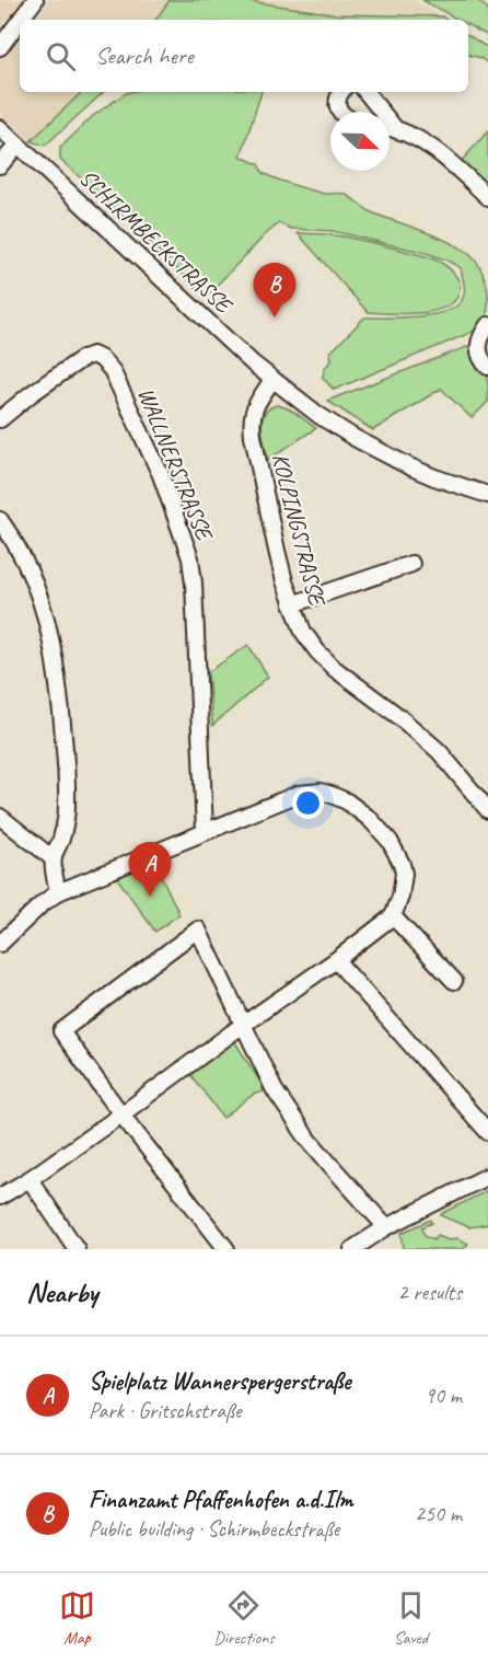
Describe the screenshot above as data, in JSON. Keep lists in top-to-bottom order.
{
  "streets": {
    "street": ["SCHIRMBECKSTRASSE", "WALLNERSTRASSE", "KOLPINGSTRASSE"]
  },
  "crossings": [
    ["SCHIRMBECKSTRASSE", "KOLPINGSTRASSE"]
  ],
  "north": "bottom right",
  "page": {
    "search": "Search here",
    "pins": ["B", "A"],
    "heading": ["Nearby", "2 results"],
    "list": [
      {
        "mark": "A",
        "name": "Spielplatz Wannerspergerstraße",
        "note": "Park · Gritschstraße",
        "value": "90 m"
      },
      {
        "mark": "B",
        "name": "Finanzamt Pfaffenhofen a.d.Ilm",
        "note": "Public building · Schirmbeckstraße",
        "value": "250 m"
      }
    ],
    "nav": ["Map", "Directions", "Saved"]
  }
}
